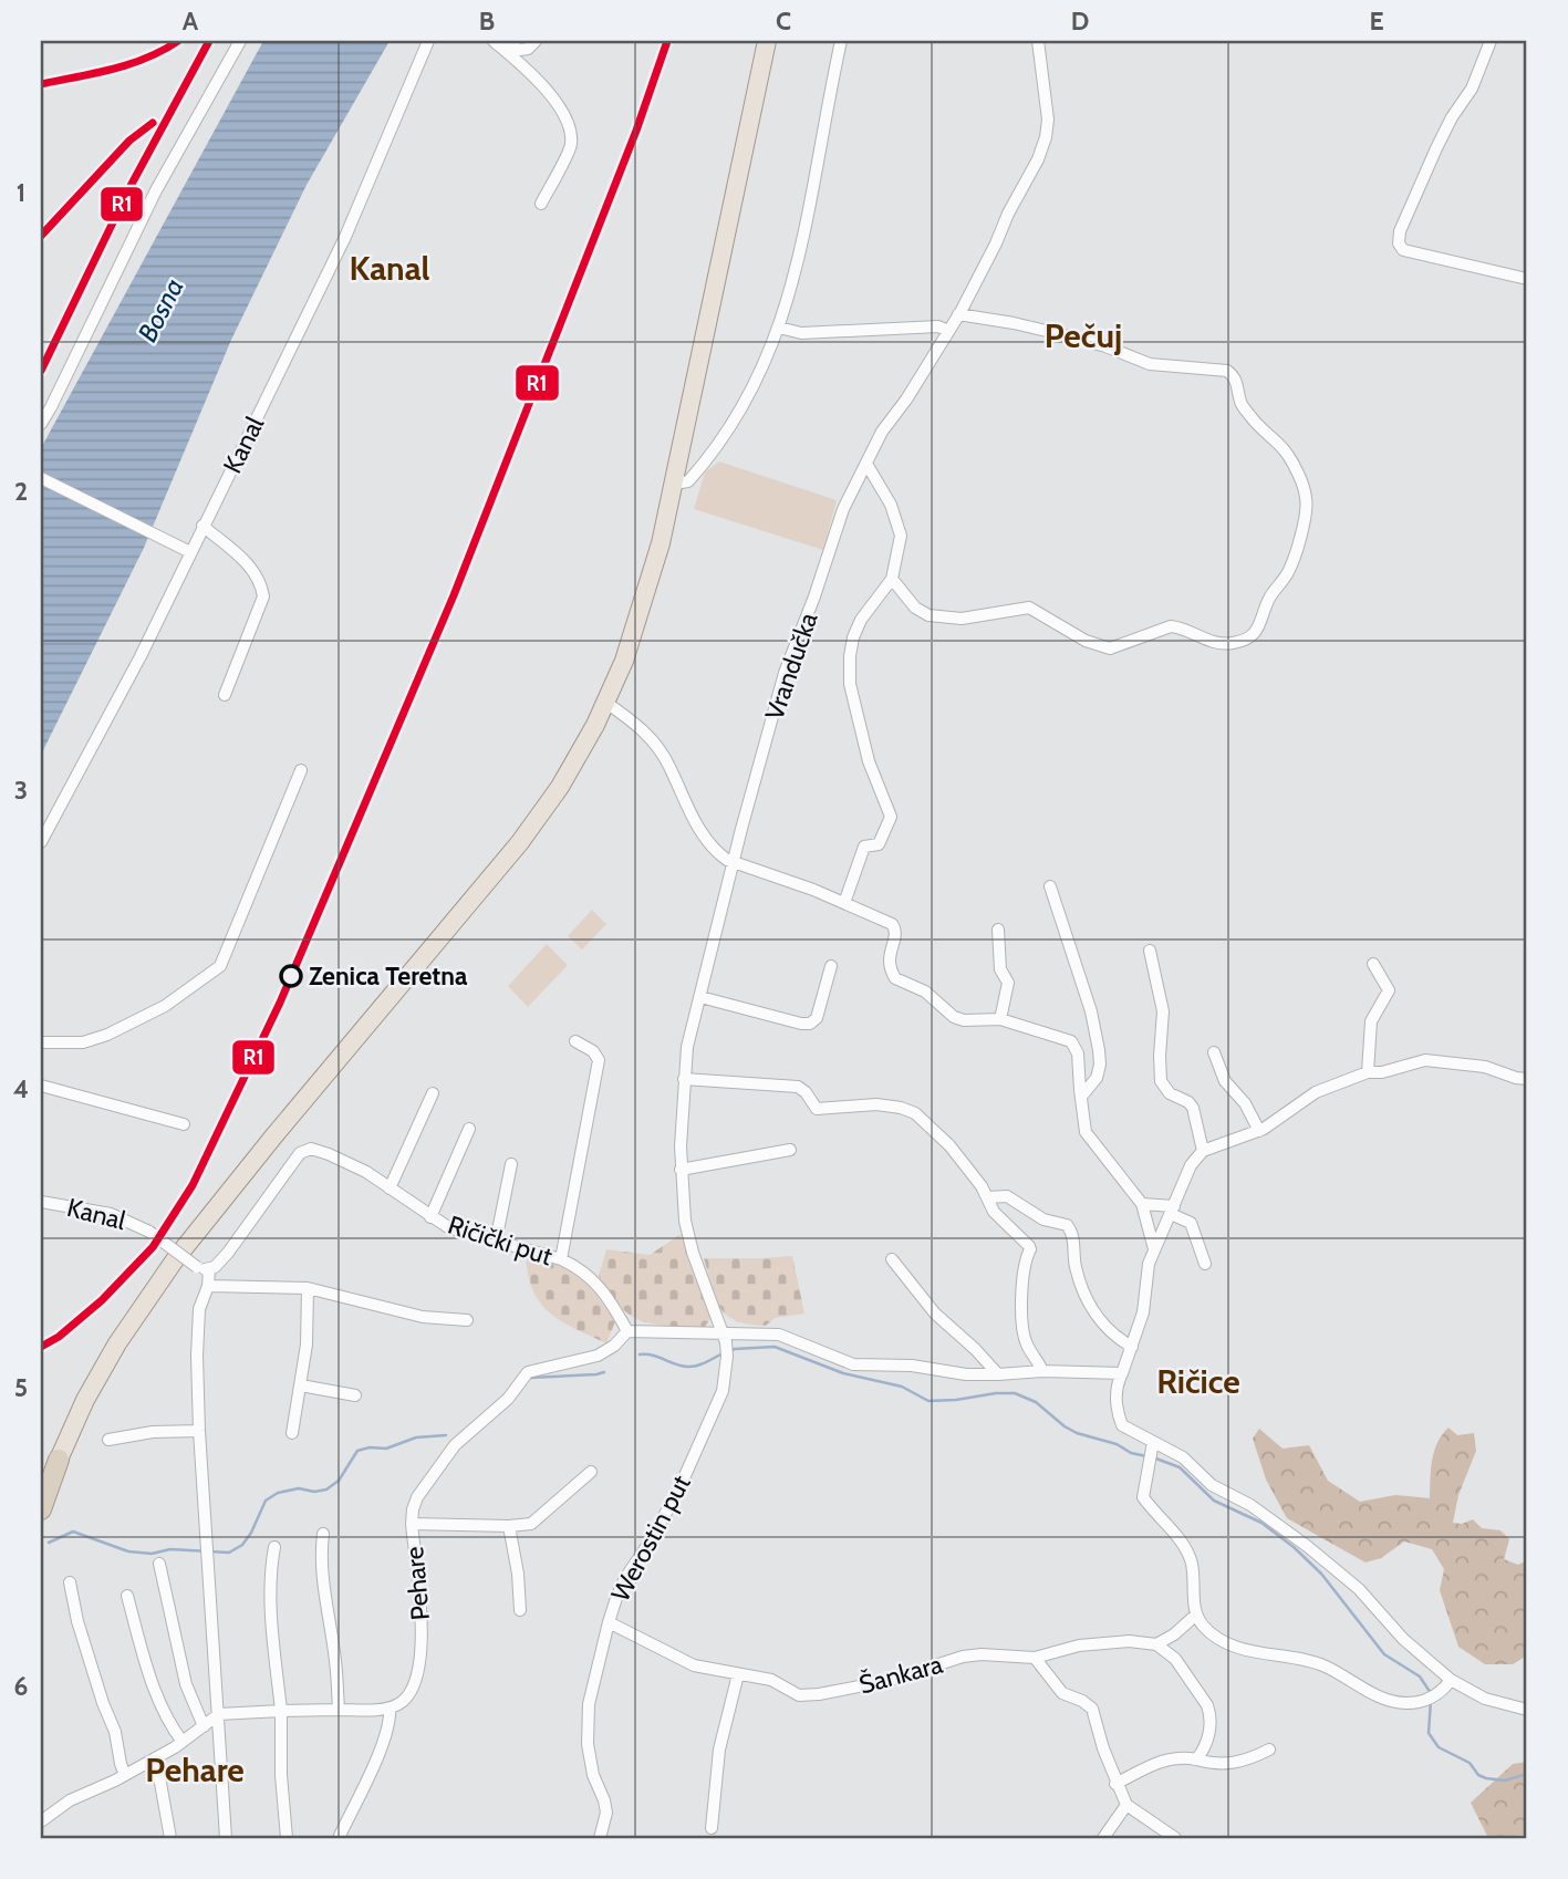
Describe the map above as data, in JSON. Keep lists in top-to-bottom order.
{
  "streets": {
    "street": [
      "Kanal",
      "Vrandučka",
      "Ričički put",
      "Werostin put",
      "Pehare",
      "Šankara"
    ]
  },
  "crossings": [
    ["Kanal", "Ričički put"],
    ["Vrandučka", "Werostin put"],
    ["Ričički put", "Pehare"],
    ["Werostin put", "Šankara"]
  ],
  "districts": [
    "Kanal",
    "Pečuj",
    "Ričice",
    "Pehare"
  ],
  "water": ["Bosna"],
  "places": ["Zenica Teretna"],
  "lines": ["transit line R1"],
  "grid": {
    "columns": [
      "A",
      "B",
      "C",
      "D",
      "E"
    ],
    "rows": [
      "1",
      "2",
      "3",
      "4",
      "5",
      "6"
    ]
  }
}
